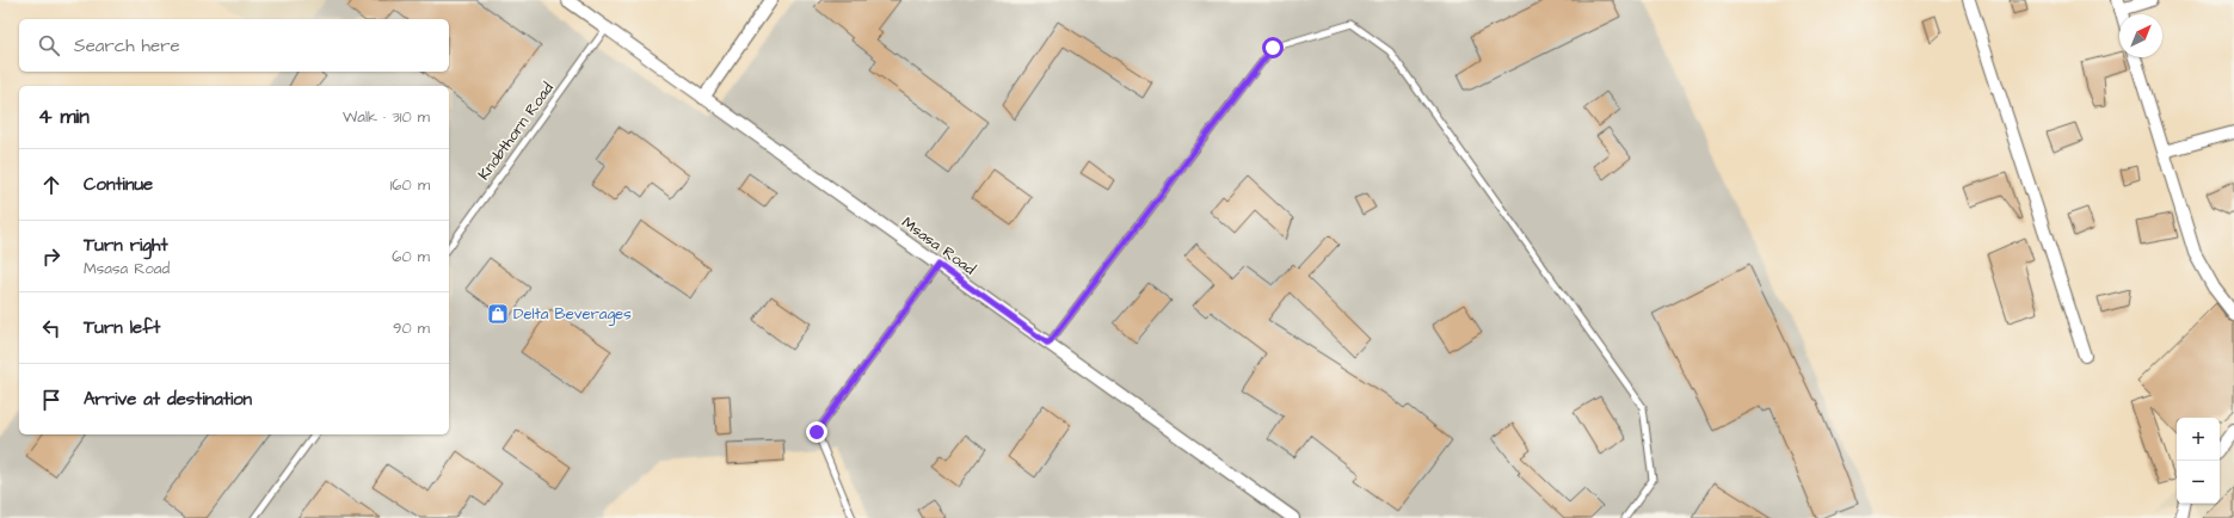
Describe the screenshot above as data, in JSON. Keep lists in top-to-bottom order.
{
  "streets": {
    "street": ["Msasa Road"],
    "lane": ["Knobthorn Road"]
  },
  "crossings": [
    ["Knobthorn Road", "Msasa Road"]
  ],
  "places": {
    "shop": ["Delta Beverages"]
  },
  "north": "top right",
  "page": {
    "search": "Search here",
    "heading": ["4 min", "Walk · 310 m"],
    "list": [
      ["Continue", "160 m"],
      ["Turn right", "Msasa Road", "60 m"],
      ["Turn left", "90 m"],
      "Arrive at destination"
    ],
    "map_buttons": ["+", "−"]
  }
}
